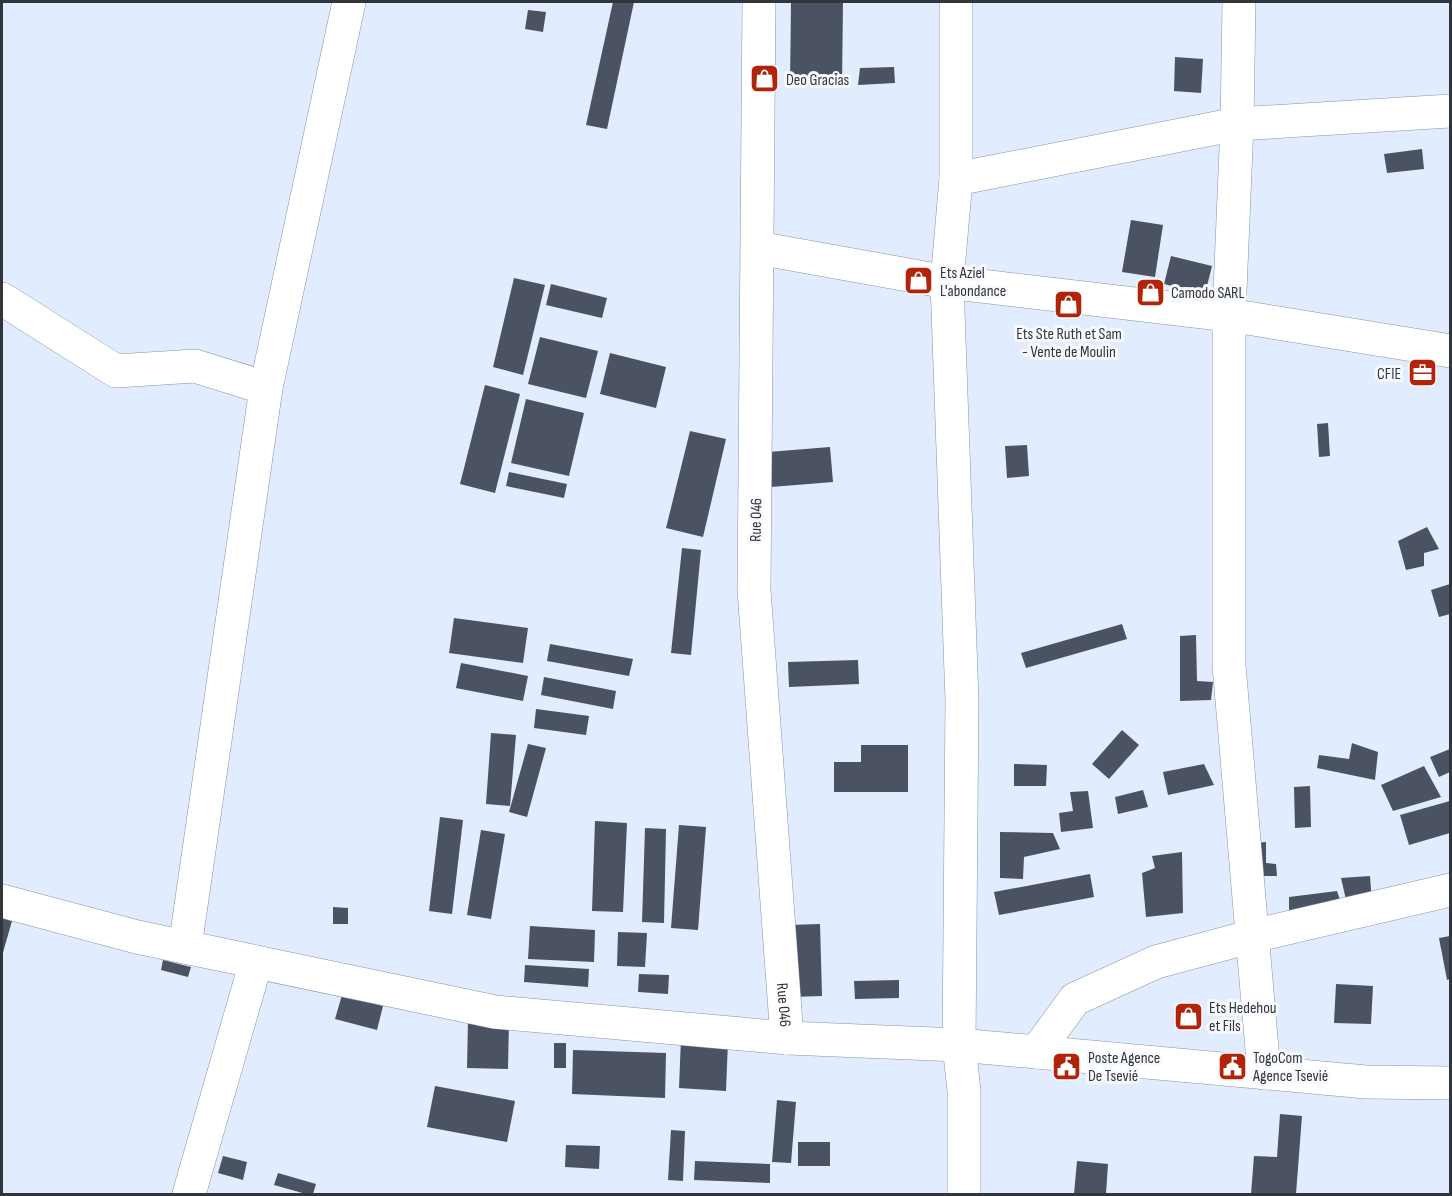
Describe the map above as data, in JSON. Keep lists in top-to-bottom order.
{
  "streets": {
    "street": ["Rue 046"]
  },
  "places": {
    "shop": [
      "Deo Gracias",
      "Ets Aziel L'abondance",
      "Camodo SARL",
      "Ets Ste Ruth et Sam - Vente de Moulin",
      "Ets Hedehou et Fils"
    ],
    "office": ["CFIE"],
    "public building": ["Poste Agence De Tsevié", "TogoCom Agence Tsevié"]
  }
}
